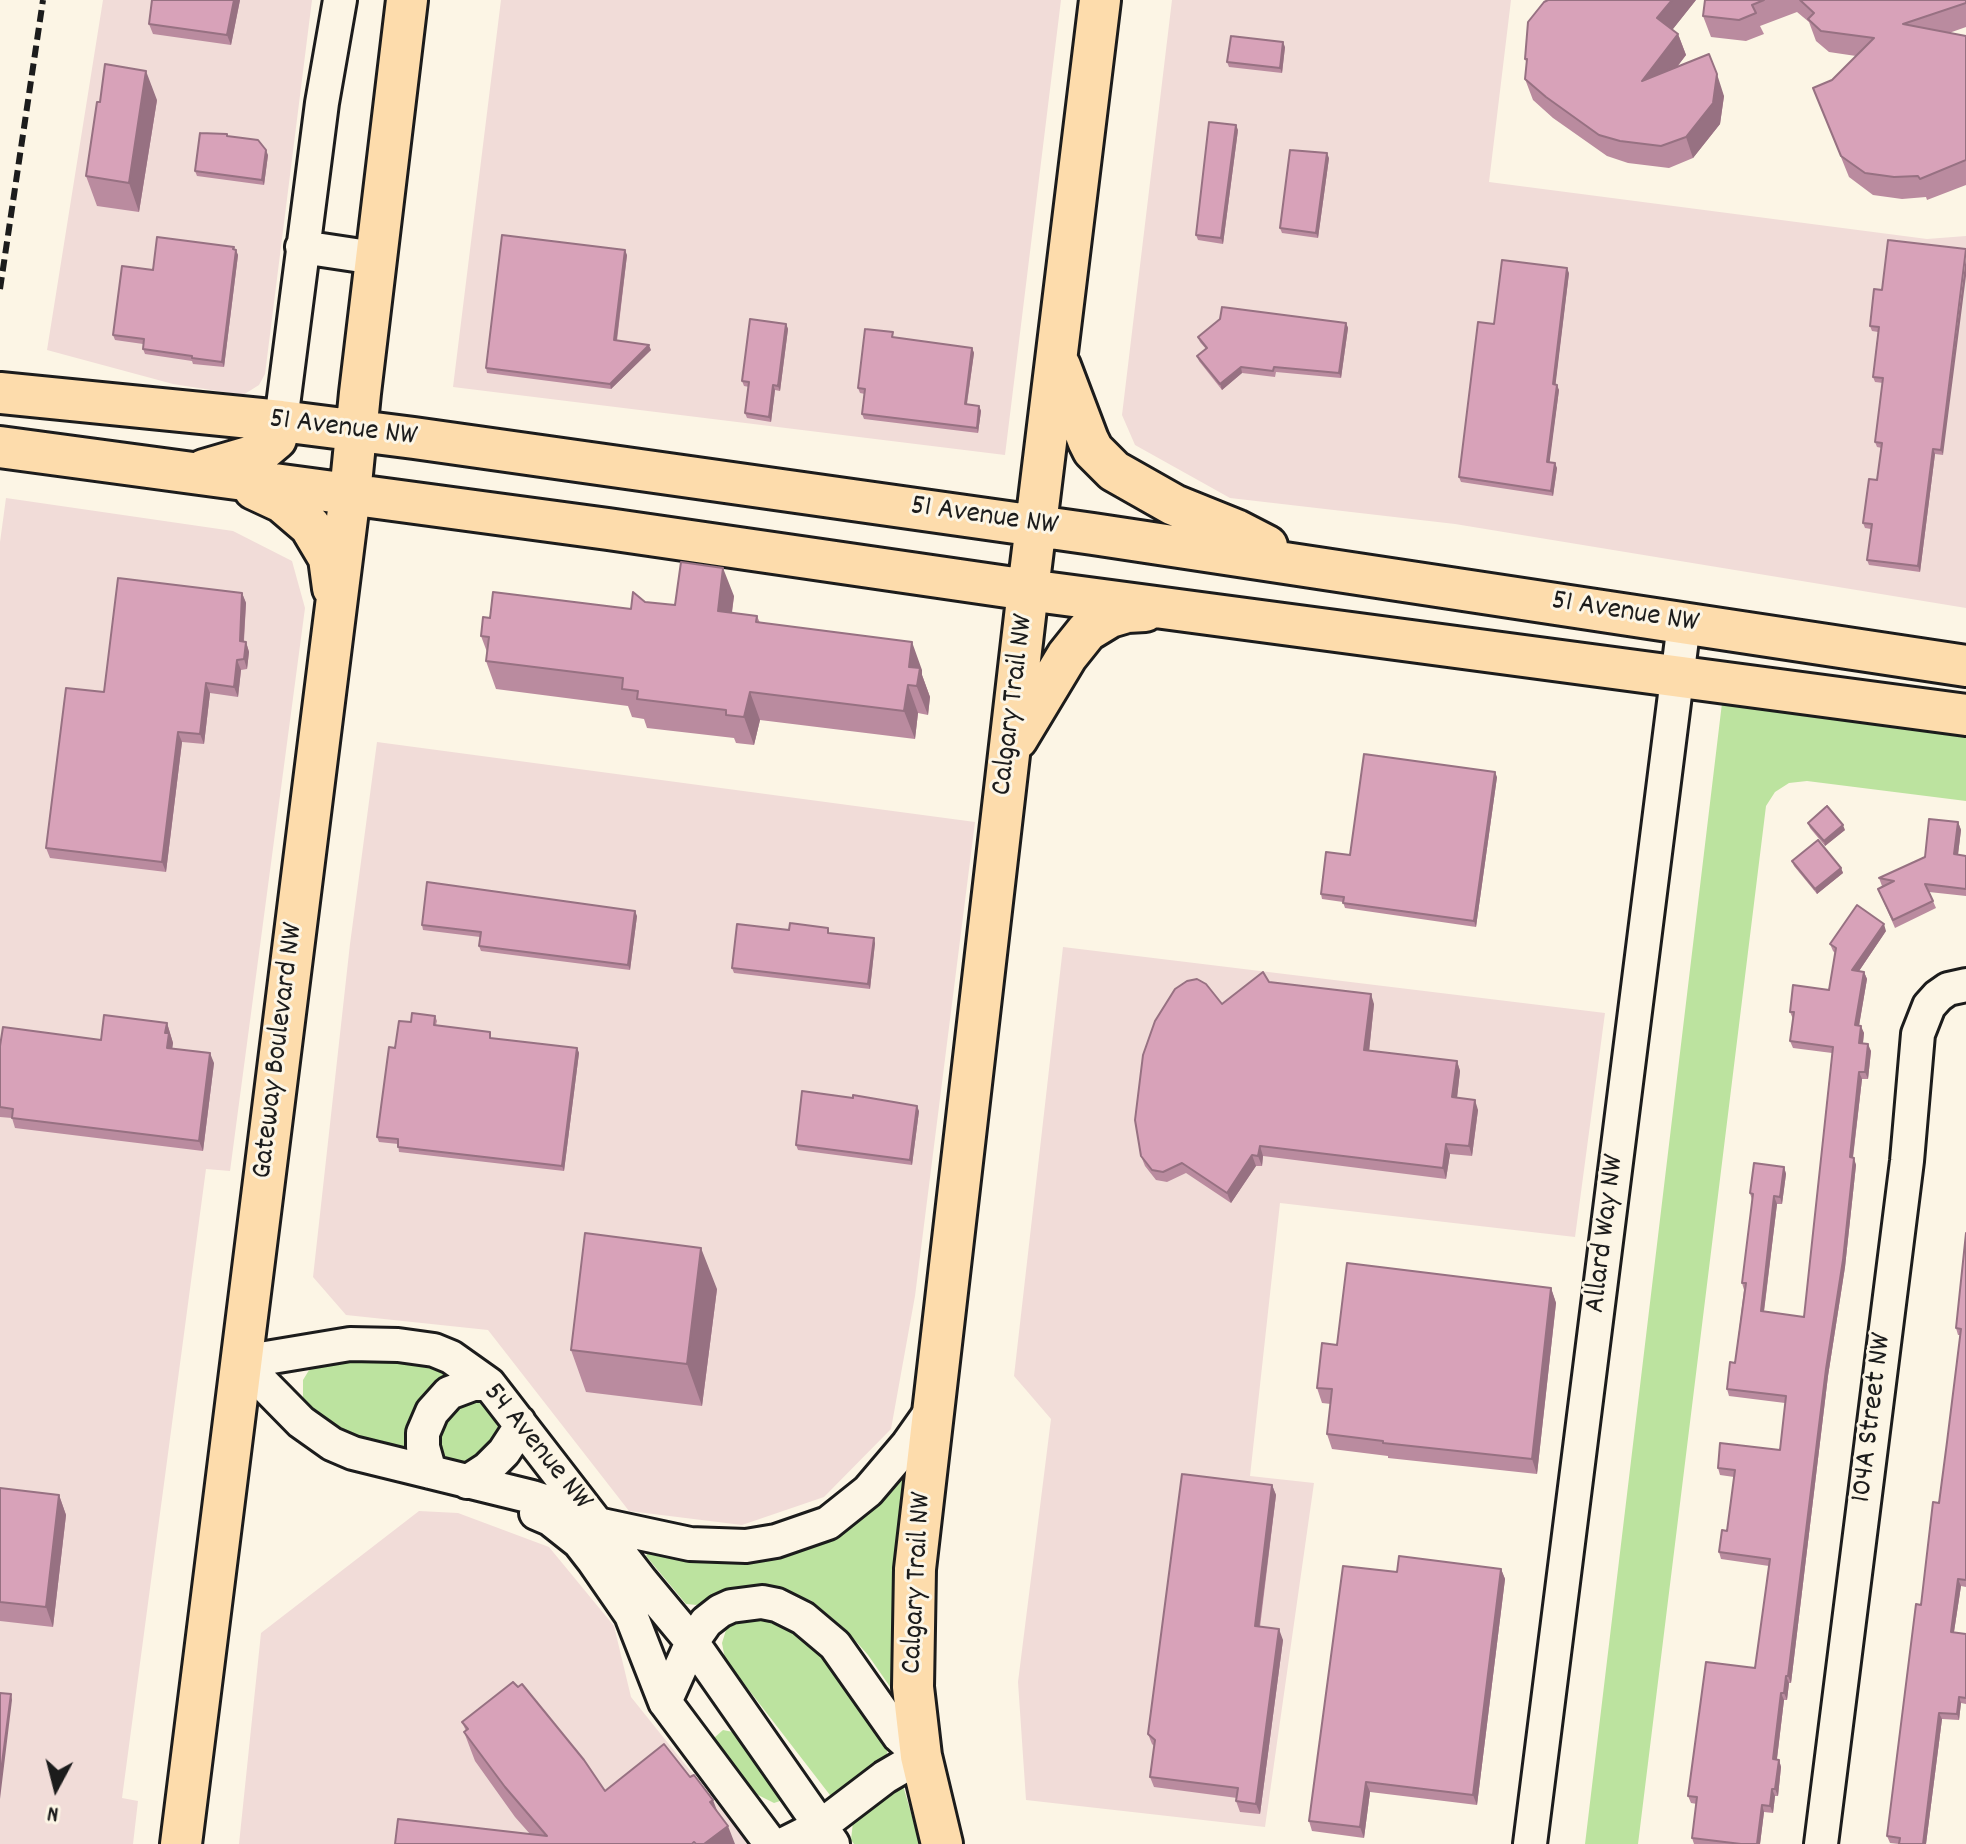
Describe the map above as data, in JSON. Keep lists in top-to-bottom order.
{
  "streets": {
    "main road": ["51 Avenue NW", "Calgary Trail NW", "Gateway Boulevard NW"],
    "street": ["Allard Way NW", "104A Street NW", "54 Avenue NW"]
  },
  "crossings": [
    ["51 Avenue NW", "Calgary Trail NW"],
    ["51 Avenue NW", "Gateway Boulevard NW"],
    ["51 Avenue NW", "Allard Way NW"],
    ["Calgary Trail NW", "Gateway Boulevard NW"],
    ["Calgary Trail NW", "54 Avenue NW"],
    ["Gateway Boulevard NW", "54 Avenue NW"]
  ],
  "north": "bottom"
}
